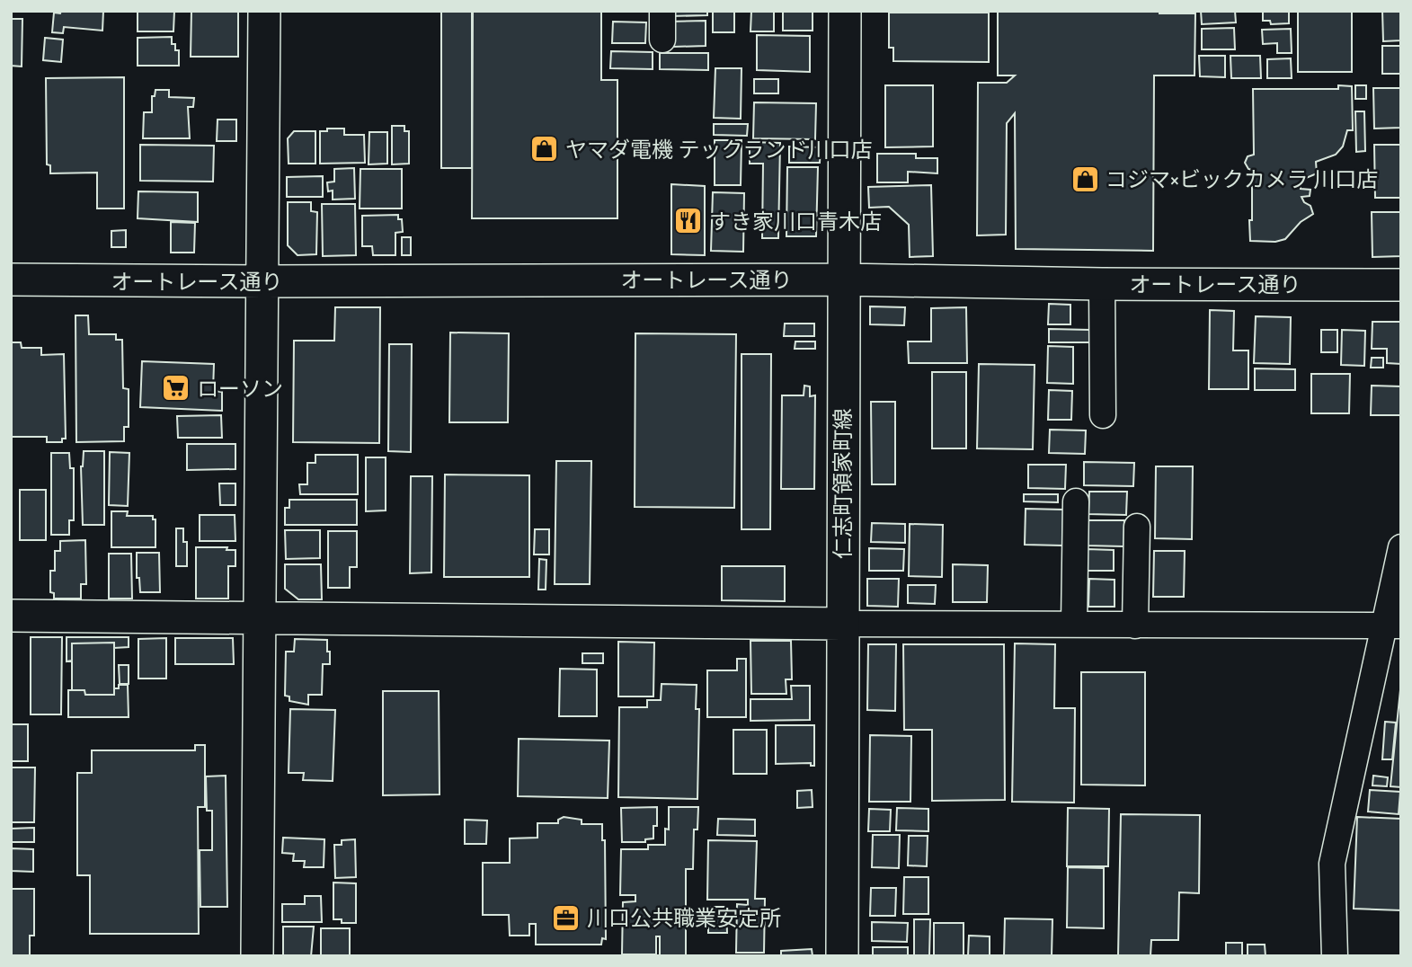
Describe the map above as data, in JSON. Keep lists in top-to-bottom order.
{
  "streets": {
    "street": ["オートレース通り", "仁志町領家町線"]
  },
  "crossings": [
    ["オートレース通り", "仁志町領家町線"]
  ],
  "places": {
    "shop": ["ヤマダ電機 テックランド川口店", "コジマ×ビックカメラ 川口店"],
    "restaurant": ["すき家川口青木店"],
    "supermarket": ["ローソン"],
    "office": ["川口公共職業安定所"]
  }
}
